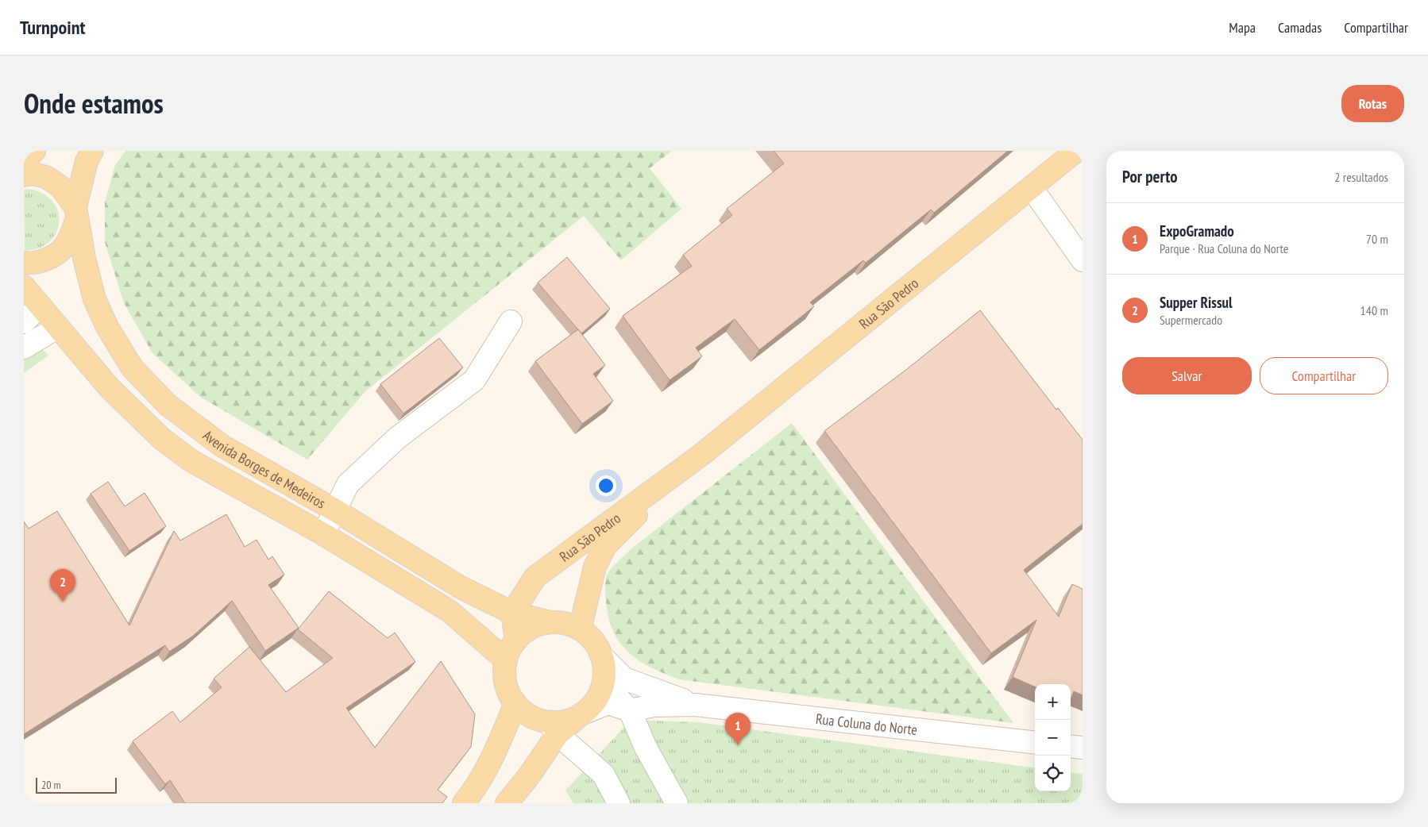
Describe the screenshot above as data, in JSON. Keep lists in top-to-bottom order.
{
  "streets": {
    "main road": ["Rua São Pedro", "Avenida Borges de Medeiros"],
    "street": ["Rua Coluna do Norte"]
  },
  "crossings": [
    ["Rua São Pedro", "Avenida Borges de Medeiros"],
    ["Rua São Pedro", "Rua Coluna do Norte"],
    ["Avenida Borges de Medeiros", "Rua Coluna do Norte"]
  ],
  "scale_bar": "20 m",
  "page": {
    "header": "Turnpoint",
    "nav": ["Mapa", "Camadas", "Compartilhar"],
    "title": "Onde estamos",
    "buttons": [
      "Rotas",
      ["Salvar", "Compartilhar"]
    ],
    "heading": ["Por perto", "2 resultados"],
    "list": [
      {
        "mark": "1",
        "name": "ExpoGramado",
        "note": "Parque · Rua Coluna do Norte",
        "value": "70 m"
      },
      {
        "mark": "2",
        "name": "Supper Rissul",
        "note": "Supermercado",
        "value": "140 m"
      }
    ],
    "pins": ["2", "1"],
    "map_buttons": ["+", "−"],
    "scale": "20 m"
  }
}
